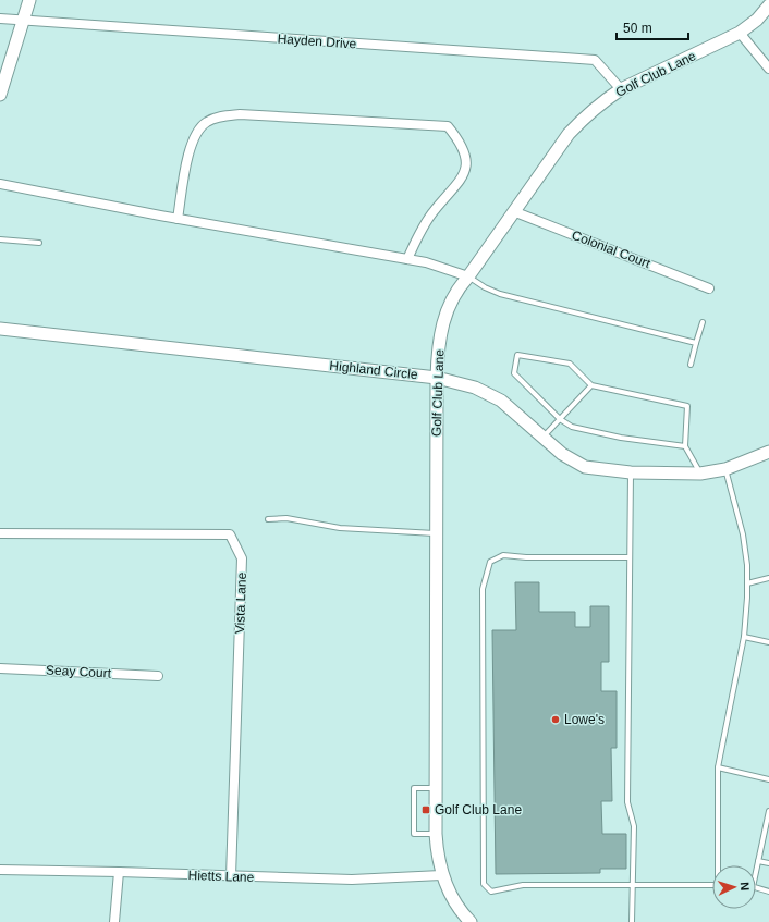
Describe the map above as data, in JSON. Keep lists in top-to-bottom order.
{
  "streets": {
    "street": [
      "Hayden Drive",
      "Golf Club Lane",
      "Colonial Court",
      "Highland Circle",
      "Vista Lane",
      "Seay Court",
      "Hietts Lane"
    ]
  },
  "crossings": [
    ["Hayden Drive", "Golf Club Lane"],
    ["Golf Club Lane", "Colonial Court"],
    ["Golf Club Lane", "Highland Circle"],
    ["Golf Club Lane", "Hietts Lane"],
    ["Vista Lane", "Hietts Lane"]
  ],
  "places": {
    "other": ["Lowe's"],
    "transit": ["Golf Club Lane"]
  },
  "scale_bar": "50 m",
  "north": "right"
}
